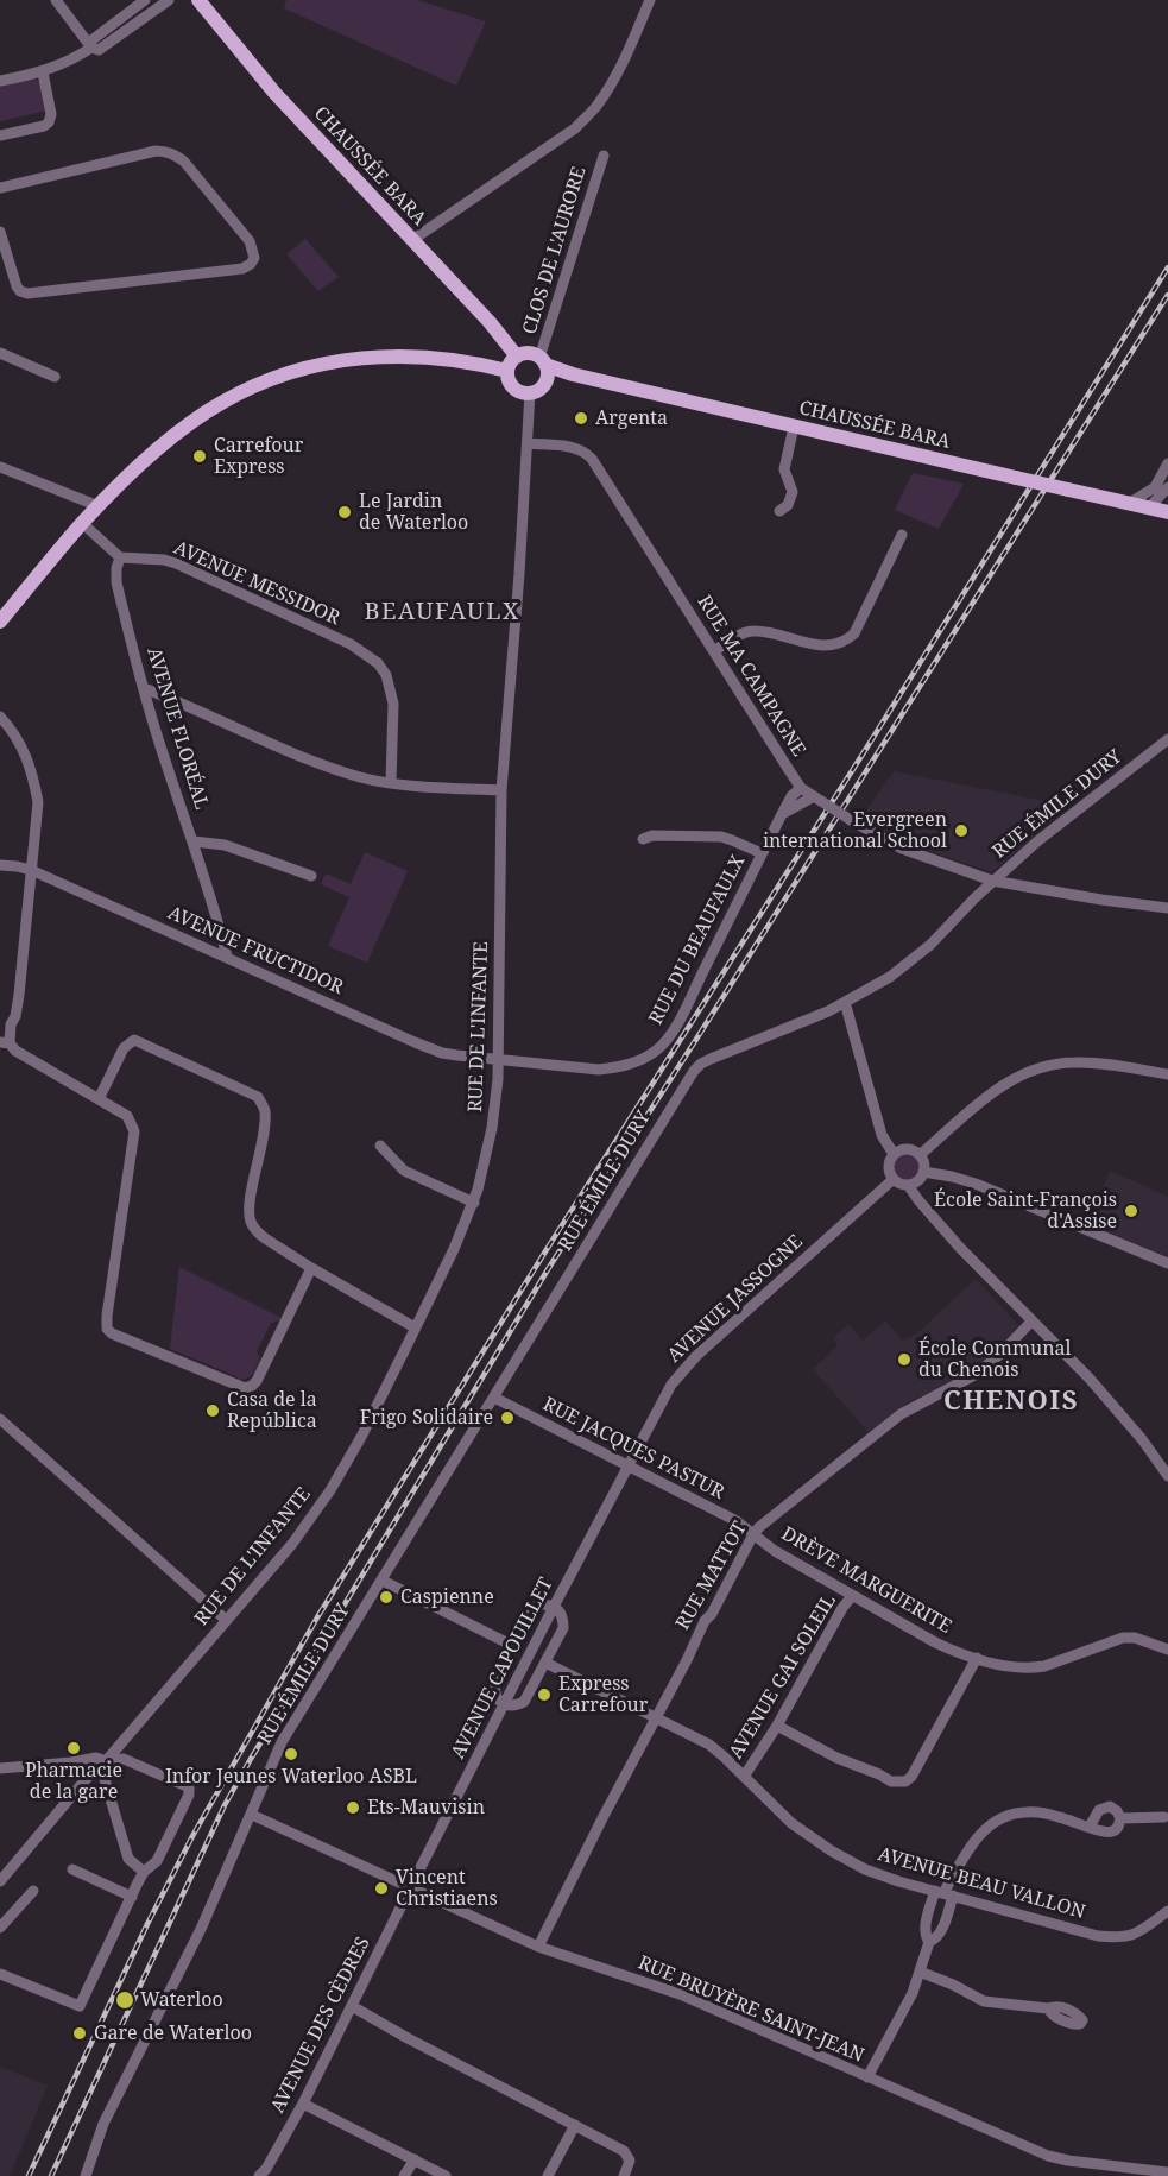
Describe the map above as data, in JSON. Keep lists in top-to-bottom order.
{
  "streets": {
    "main road": ["CHAUSSÉE BARA"],
    "street": [
      "CLOS DE L'AURORE",
      "AVENUE MESSIDOR",
      "RUE MA CAMPAGNE",
      "AVENUE FLORÉAL",
      "RUE ÉMILE DURY",
      "RUE DU BEAUFAULX",
      "AVENUE FRUCTIDOR",
      "RUE DE L'INFANTE",
      "AVENUE JASSOGNE",
      "RUE JACQUES PASTUR",
      "RUE MATTOT",
      "DRÈVE MARGUERITE",
      "AVENUE CAPOUILLET",
      "AVENUE GAI SOLEIL",
      "AVENUE BEAU VALLON",
      "RUE BRUYÈRE SAINT-JEAN",
      "AVENUE DES CÈDRES"
    ]
  },
  "crossings": [
    ["CHAUSSÉE BARA", "CLOS DE L'AURORE"],
    ["CHAUSSÉE BARA", "RUE DE L'INFANTE"],
    ["CLOS DE L'AURORE", "RUE DE L'INFANTE"],
    ["AVENUE MESSIDOR", "AVENUE FLORÉAL"],
    ["RUE MA CAMPAGNE", "RUE ÉMILE DURY"],
    ["RUE MA CAMPAGNE", "RUE DU BEAUFAULX"],
    ["RUE MA CAMPAGNE", "RUE DE L'INFANTE"],
    ["AVENUE FLORÉAL", "AVENUE FRUCTIDOR"],
    ["RUE ÉMILE DURY", "RUE JACQUES PASTUR"],
    ["RUE ÉMILE DURY", "RUE BRUYÈRE SAINT-JEAN"],
    ["RUE DU BEAUFAULX", "AVENUE FRUCTIDOR"],
    ["RUE DU BEAUFAULX", "RUE DE L'INFANTE"],
    ["AVENUE FRUCTIDOR", "RUE DE L'INFANTE"],
    ["AVENUE JASSOGNE", "RUE JACQUES PASTUR"],
    ["AVENUE JASSOGNE", "AVENUE CAPOUILLET"],
    ["RUE JACQUES PASTUR", "RUE MATTOT"],
    ["RUE JACQUES PASTUR", "DRÈVE MARGUERITE"],
    ["RUE JACQUES PASTUR", "AVENUE CAPOUILLET"],
    ["RUE MATTOT", "DRÈVE MARGUERITE"],
    ["RUE MATTOT", "AVENUE BEAU VALLON"],
    ["RUE MATTOT", "RUE BRUYÈRE SAINT-JEAN"],
    ["DRÈVE MARGUERITE", "AVENUE GAI SOLEIL"],
    ["AVENUE CAPOUILLET", "RUE BRUYÈRE SAINT-JEAN"],
    ["AVENUE CAPOUILLET", "AVENUE DES CÈDRES"],
    ["AVENUE GAI SOLEIL", "AVENUE BEAU VALLON"],
    ["RUE BRUYÈRE SAINT-JEAN", "AVENUE DES CÈDRES"]
  ],
  "districts": ["BEAUFAULX", "CHENOIS"],
  "places": [
    "Argenta",
    "Carrefour Express",
    "Le Jardin de Waterloo",
    "Evergreen international School",
    "École Saint-François d'Assise",
    "École Communal du Chenois",
    "Casa de la República",
    "Frigo Solidaire",
    "Caspienne",
    "Express Carrefour",
    "Pharmacie de la gare",
    "Infor Jeunes Waterloo ASBL",
    "Ets-Mauvisin",
    "Vincent Christiaens",
    "Waterloo",
    "Gare de Waterloo"
  ]
}
